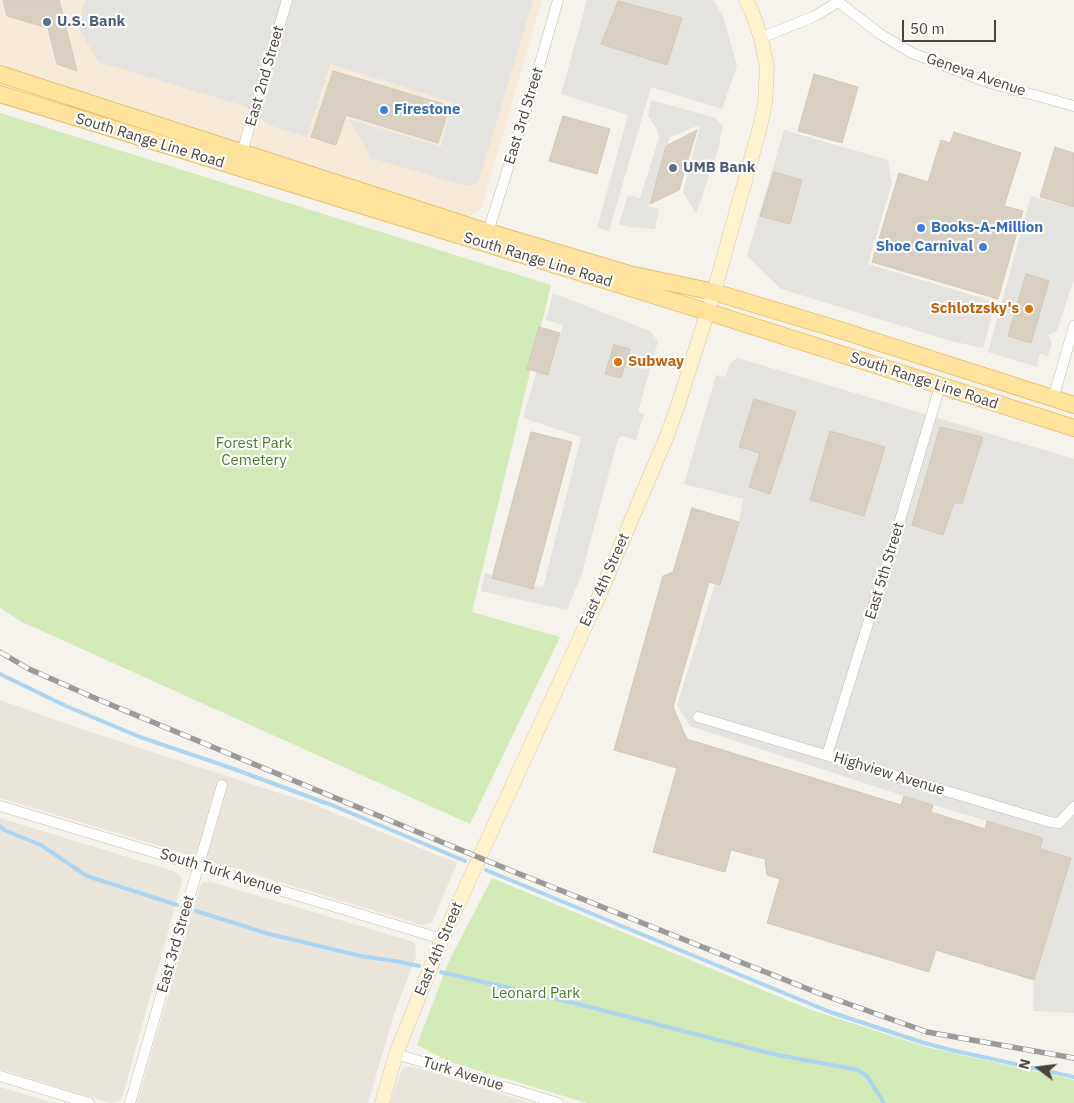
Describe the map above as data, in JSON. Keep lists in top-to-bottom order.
{
  "streets": {
    "main road": ["South Range Line Road"],
    "street": [
      "Geneva Avenue",
      "East 2nd Street",
      "East 3rd Street",
      "East 5th Street",
      "East 4th Street",
      "Highview Avenue",
      "South Turk Avenue",
      "Turk Avenue"
    ]
  },
  "crossings": [
    ["Geneva Avenue", "East 4th Street"],
    ["East 2nd Street", "South Range Line Road"],
    ["East 3rd Street", "South Range Line Road"],
    ["East 3rd Street", "South Turk Avenue"],
    ["South Range Line Road", "East 5th Street"],
    ["South Range Line Road", "East 4th Street"],
    ["East 5th Street", "Highview Avenue"],
    ["East 4th Street", "South Turk Avenue"],
    ["East 4th Street", "Turk Avenue"]
  ],
  "parks": ["Forest Park Cemetery", "Leonard Park"],
  "places": [
    "U.S. Bank",
    "Firestone",
    "UMB Bank",
    "Books-A-Million",
    "Shoe Carnival",
    "Schlotzsky's",
    "Subway"
  ],
  "scale_bar": "50 m",
  "north": "left"
}
